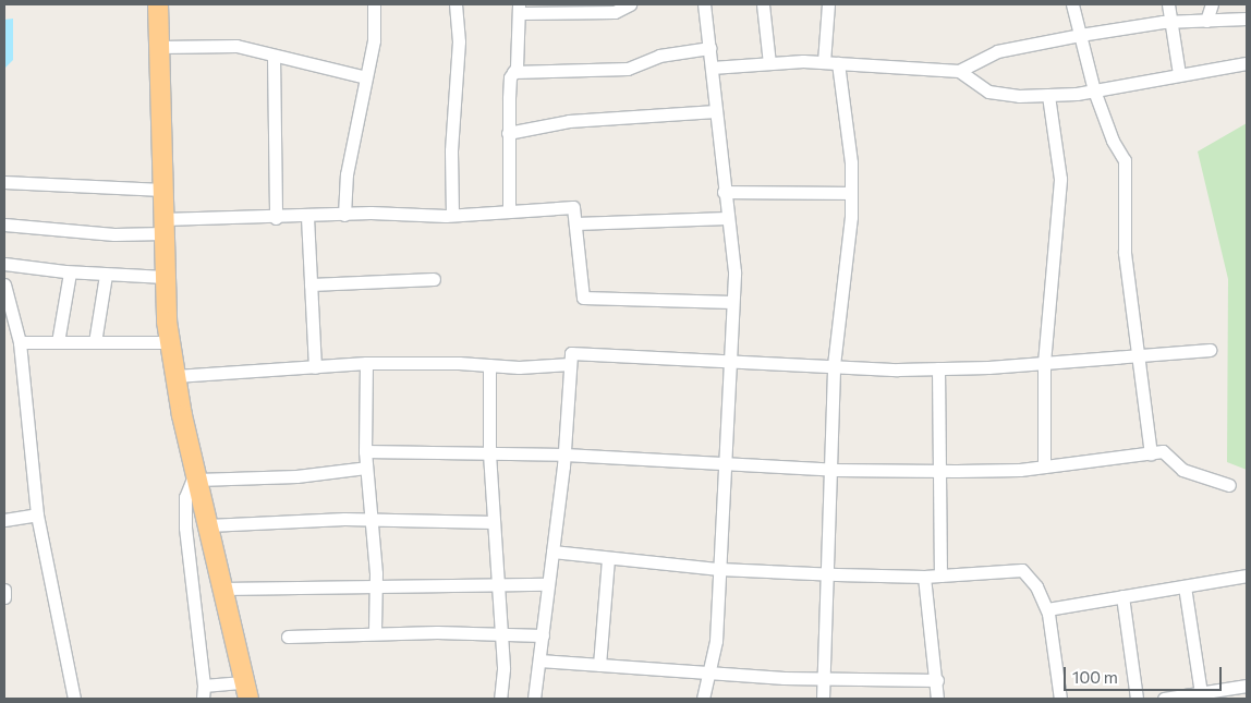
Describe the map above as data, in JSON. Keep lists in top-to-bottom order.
{
  "scale_bar": "100 m"
}
